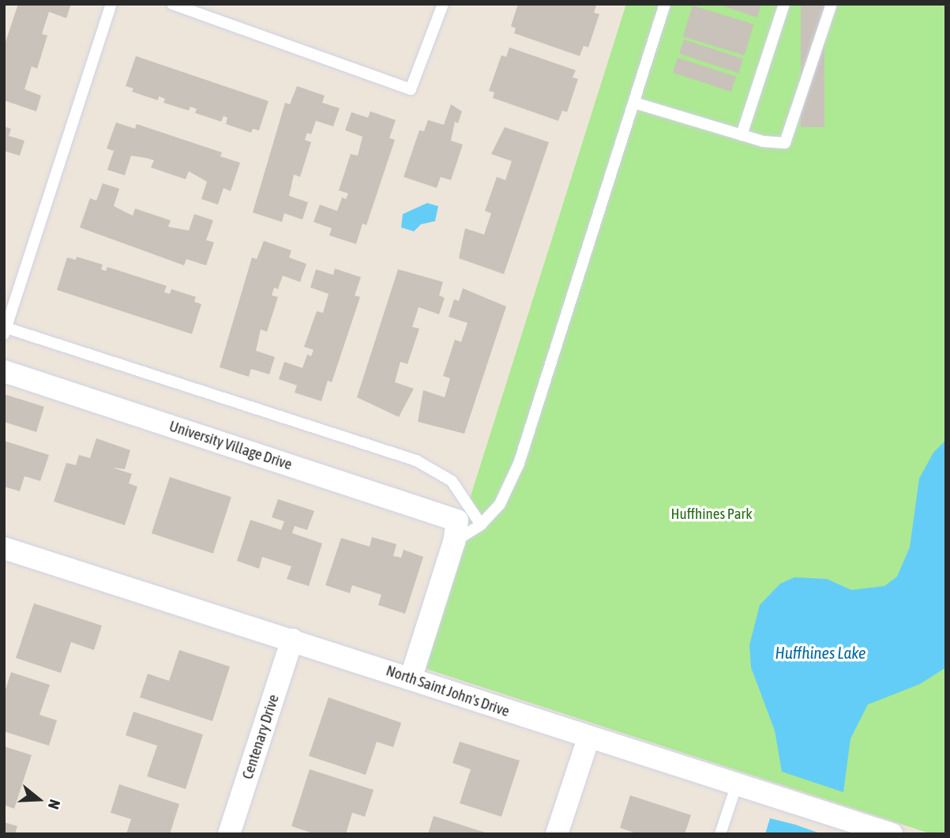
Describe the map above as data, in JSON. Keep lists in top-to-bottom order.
{
  "streets": {
    "street": ["University Village Drive", "North Saint John's Drive", "Centenary Drive"]
  },
  "crossings": [
    ["North Saint John's Drive", "Centenary Drive"]
  ],
  "water": ["Huffhines Lake"],
  "parks": ["Huffhines Park"],
  "north": "right"
}
